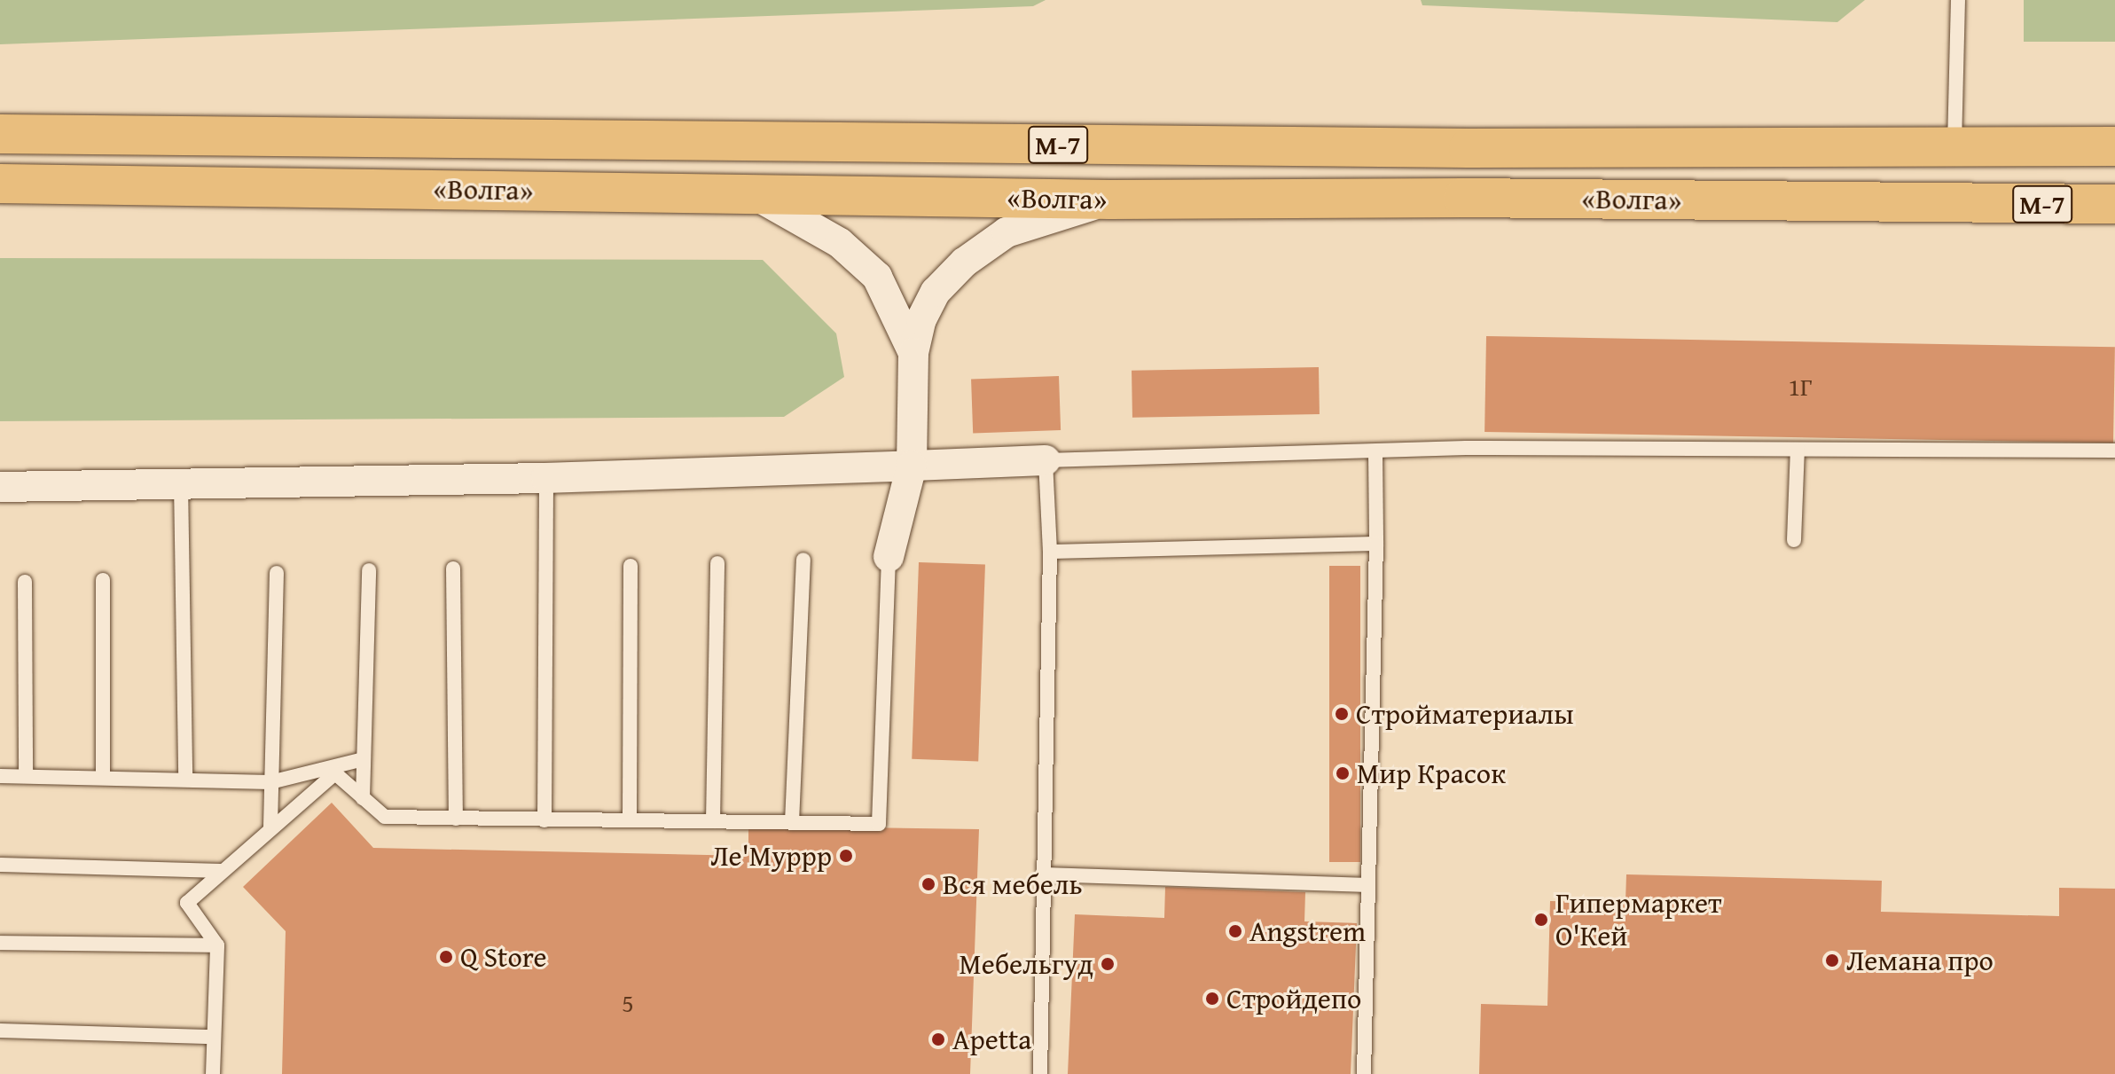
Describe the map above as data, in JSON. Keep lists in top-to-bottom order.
{
  "streets": {
    "highway": ["М-7", "«Волга»"]
  },
  "places": [
    "Стройматериалы",
    "Мир Красок",
    "Ле'Муррр",
    "Вся мебель",
    "Гипермаркет О'Кей",
    "Angstrem",
    "Q Store",
    "Лемана про",
    "Мебельгуд",
    "Стройдепо",
    "Apetta"
  ],
  "house_numbers": ["1Г", "5"]
}
